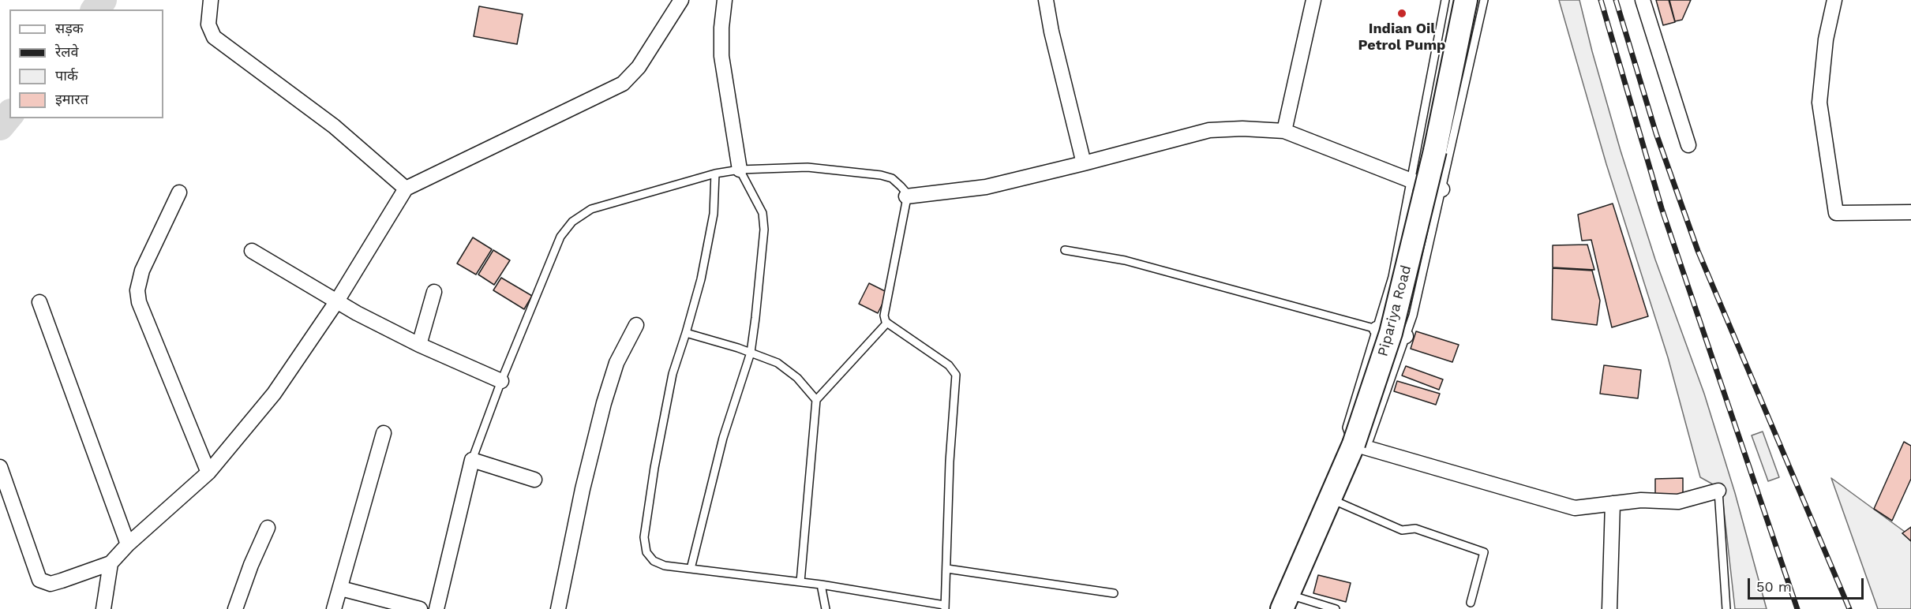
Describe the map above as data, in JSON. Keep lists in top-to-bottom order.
{
  "streets": {
    "main road": ["Pipariya Road"]
  },
  "places": ["Indian Oil Petrol Pump"],
  "legend": [
    "सड़क",
    "रेलवे",
    "पार्क",
    "इमारत"
  ],
  "scale_bar": "50 m"
}
